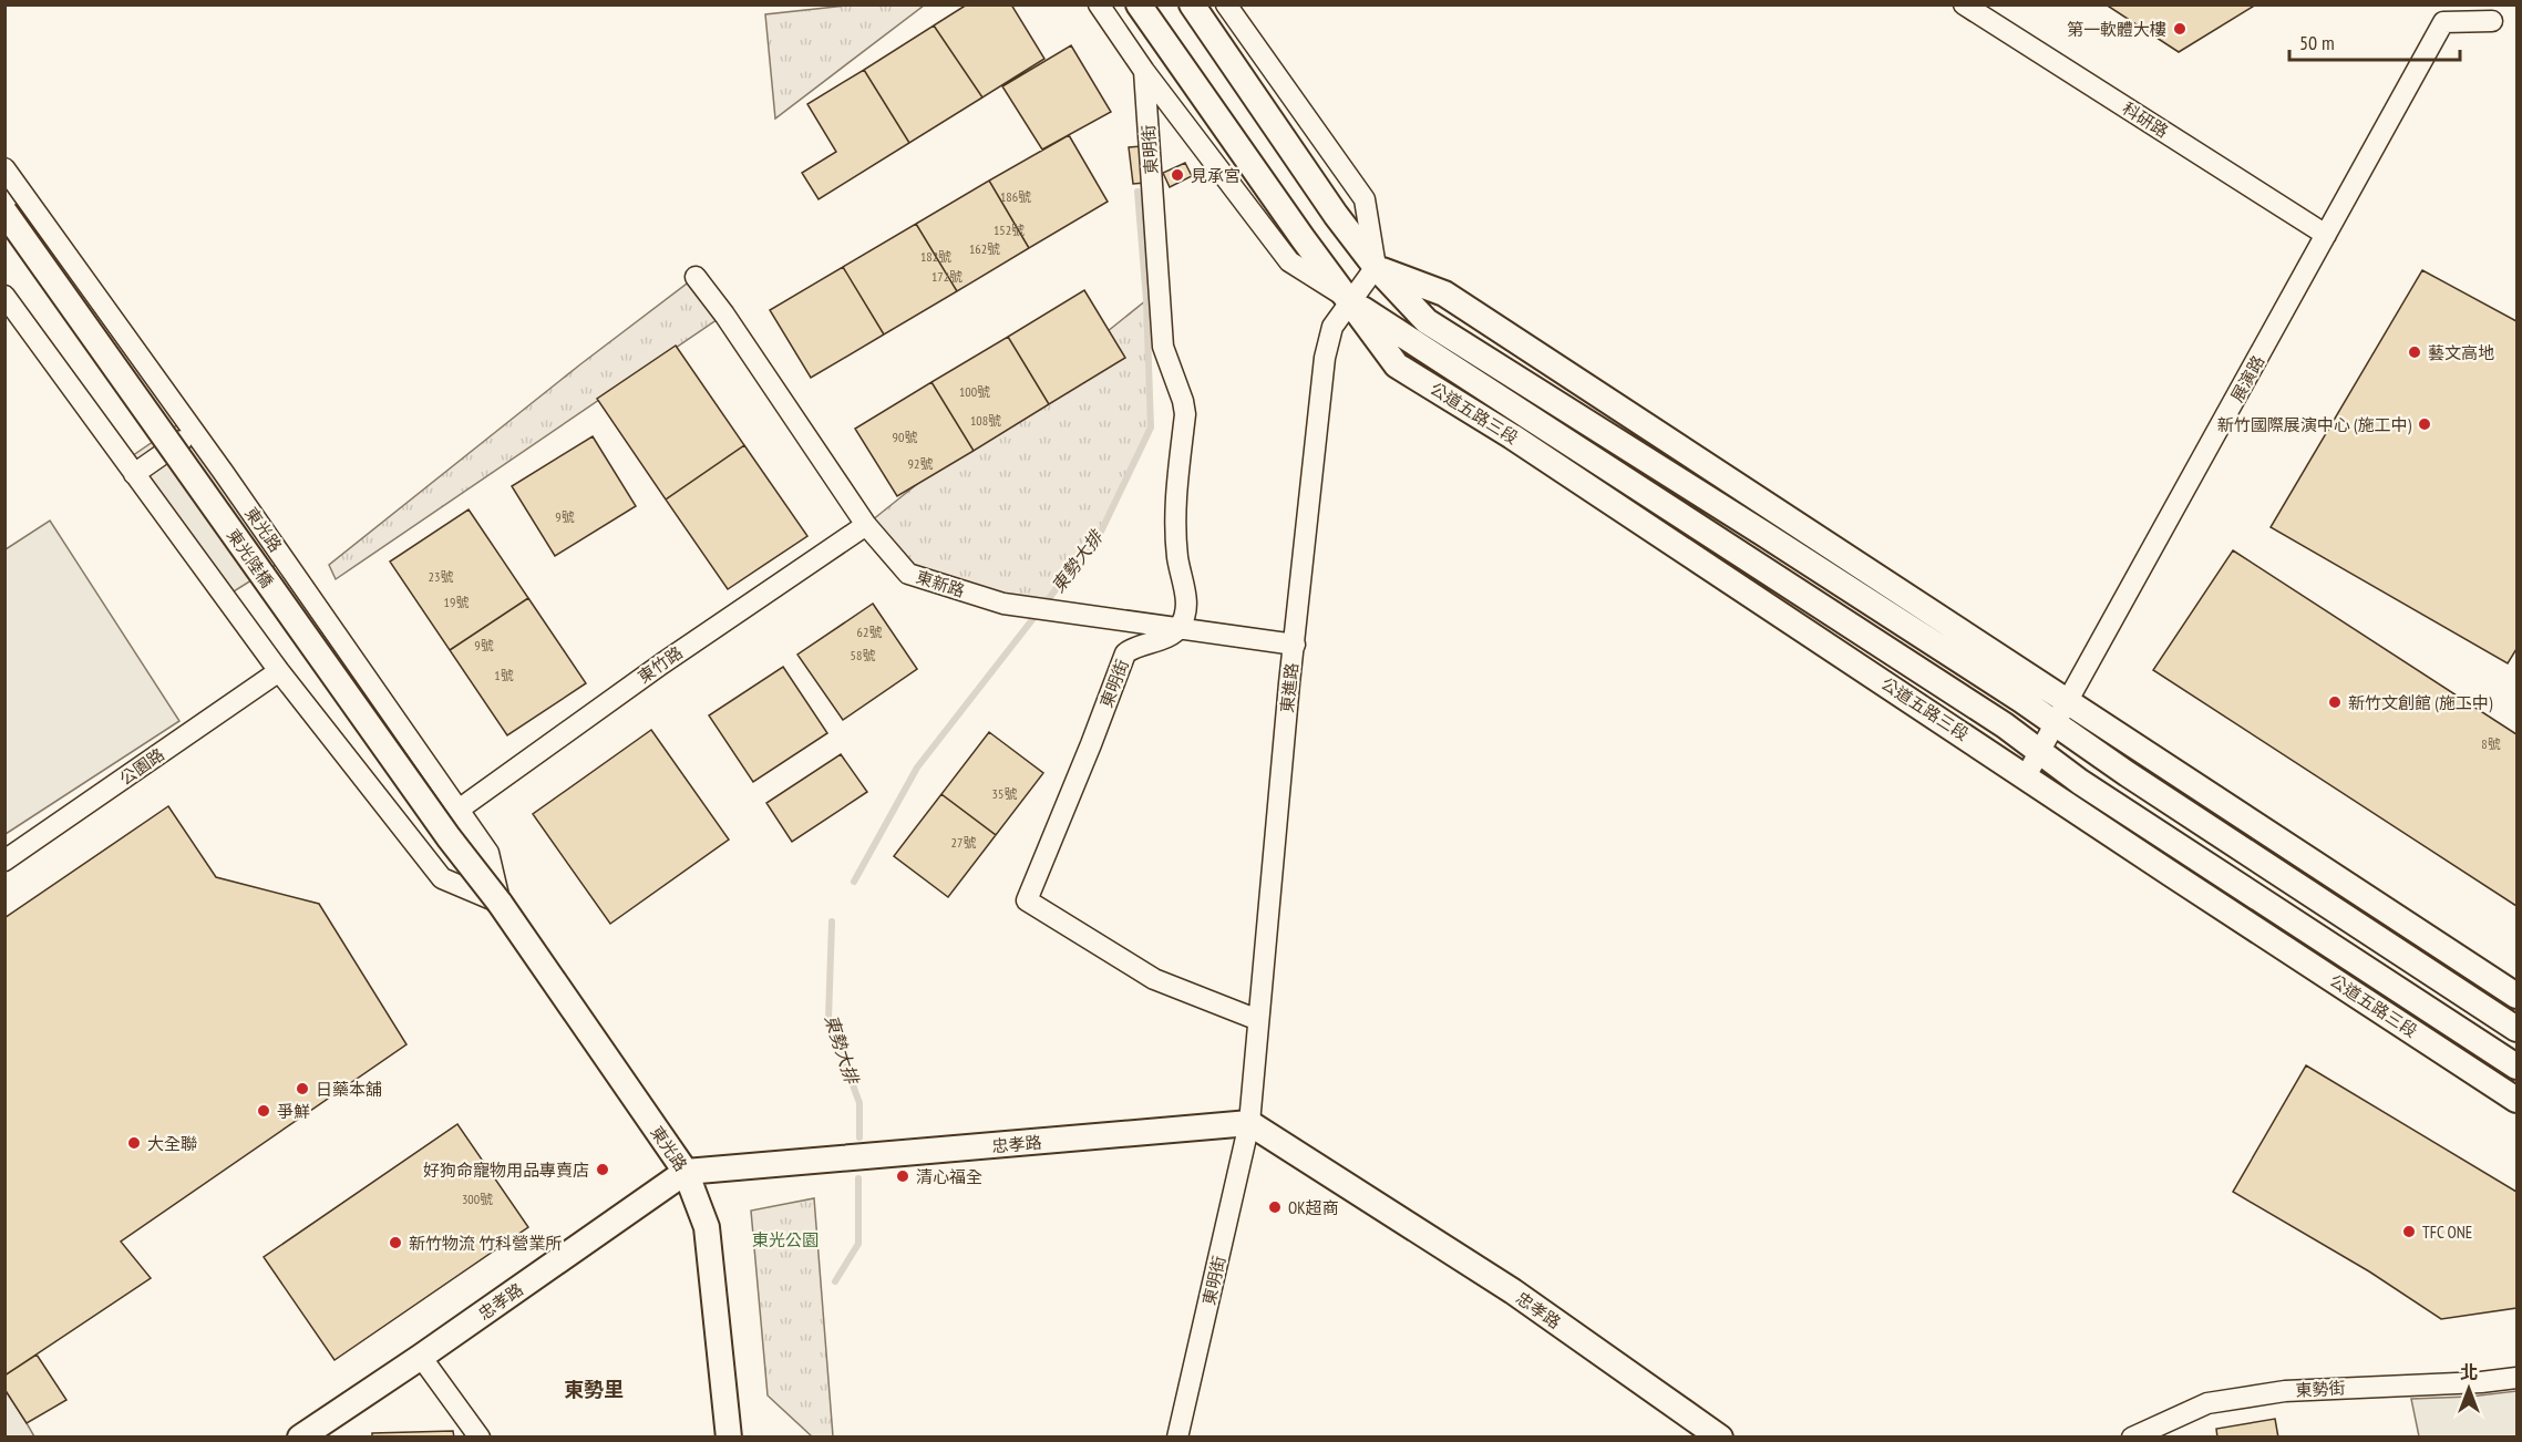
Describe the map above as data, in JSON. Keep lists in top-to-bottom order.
{
  "streets": {
    "street": [
      "科研路",
      "東明街",
      "展演路",
      "公道五路三段",
      "東光路",
      "東光陸橋",
      "東新路",
      "東竹路",
      "東進路",
      "公園路",
      "忠孝路",
      "東勢街"
    ]
  },
  "crossings": [
    ["科研路", "展演路"],
    ["東明街", "公道五路三段"],
    ["東明街", "東新路"],
    ["東明街", "東進路"],
    ["東明街", "忠孝路"],
    ["展演路", "公道五路三段"],
    ["公道五路三段", "東進路"],
    ["東光路", "東光陸橋"],
    ["東光路", "東竹路"],
    ["東光路", "忠孝路"],
    ["東新路", "東竹路"],
    ["東新路", "東進路"],
    ["東進路", "忠孝路"]
  ],
  "districts": ["東勢里"],
  "water": ["東勢大排"],
  "parks": ["東光公園"],
  "places": [
    "第一軟體大樓",
    "見承宮",
    "藝文高地",
    "新竹國際展演中心 (施工中)",
    "新竹文創館 (施工中)",
    "日藥本舖",
    "爭鮮",
    "大全聯",
    "好狗命寵物用品專賣店",
    "清心福全",
    "OK超商",
    "TFC ONE",
    "新竹物流 竹科營業所"
  ],
  "house_numbers": [
    "186號",
    "152號",
    "162號",
    "182號",
    "172號",
    "100號",
    "108號",
    "90號",
    "92號",
    "9號",
    "23號",
    "19號",
    "62號",
    "9號",
    "58號",
    "1號",
    "8號",
    "35號",
    "27號",
    "300號"
  ],
  "scale_bar": "50 m",
  "north": "top"
}
